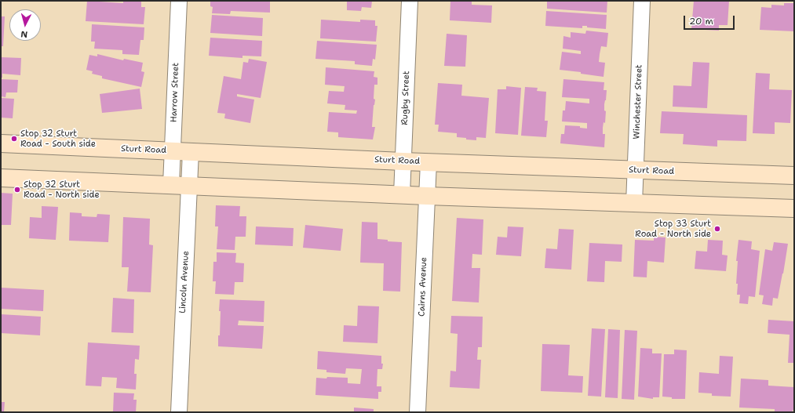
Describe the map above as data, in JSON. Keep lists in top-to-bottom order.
{
  "streets": {
    "main road": ["Sturt Road"],
    "street": [
      "Harrow Street",
      "Rugby Street",
      "Winchester Street",
      "Lincoln Avenue",
      "Cairns Avenue"
    ]
  },
  "crossings": [
    ["Harrow Street", "Sturt Road"],
    ["Rugby Street", "Sturt Road"],
    ["Winchester Street", "Sturt Road"],
    ["Sturt Road", "Lincoln Avenue"],
    ["Sturt Road", "Cairns Avenue"]
  ],
  "places": ["Stop 32 Sturt Road - South side", "Stop 32 Sturt Road - North side", "Stop 33 Sturt Road - North side"],
  "scale_bar": "20 m",
  "north": "bottom"
}
